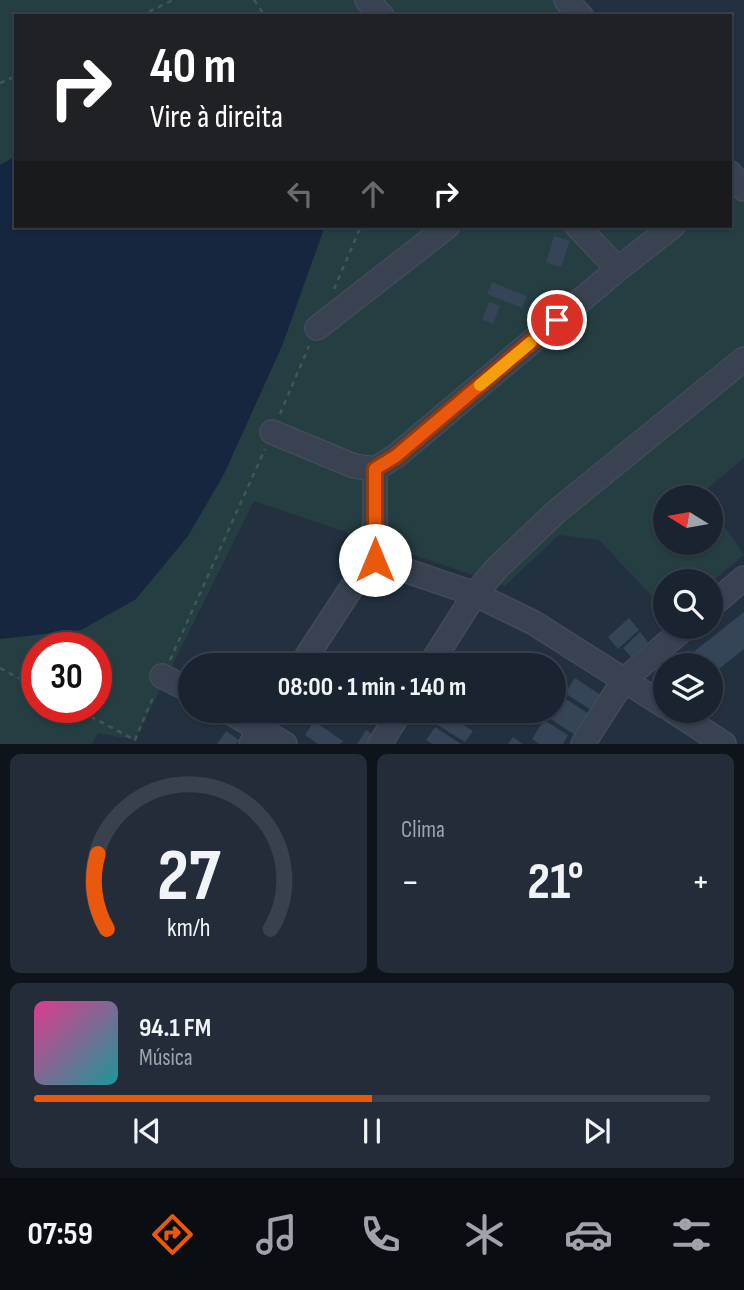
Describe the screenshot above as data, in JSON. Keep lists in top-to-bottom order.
{
  "north": "left",
  "page": {
    "turn": ["40 m", "Vire à direita"],
    "limit": "30",
    "trip": "08:00 · 1 min · 140 m",
    "tile": "Clima",
    "heat": ["−", "21°", "+"],
    "song": ["94.1 FM", "Música"],
    "tabs": "07:59",
    "gauge": ["27", "km/h"]
  }
}
